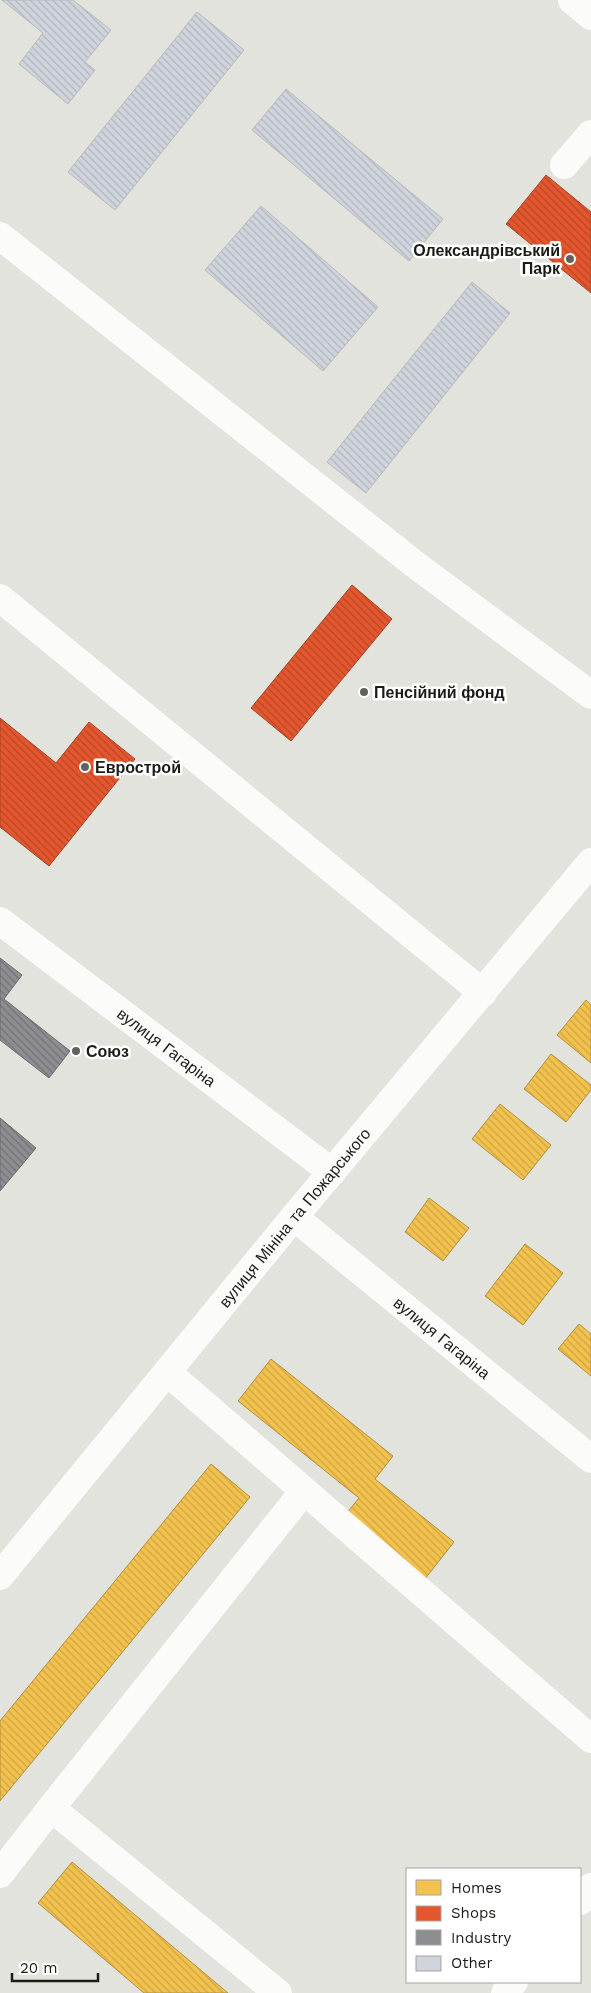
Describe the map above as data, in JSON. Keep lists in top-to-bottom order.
{
  "streets": {
    "street": ["вулиця Гагаріна", "вулиця Мініна та Пожарського"]
  },
  "crossings": [
    ["вулиця Гагаріна", "вулиця Мініна та Пожарського"]
  ],
  "places": [
    "Олександрівський Парк",
    "Пенсійний фонд",
    "Еврострой",
    "Союз"
  ],
  "legend": [
    "Homes",
    "Shops",
    "Industry",
    "Other"
  ],
  "scale_bar": "20 m"
}
